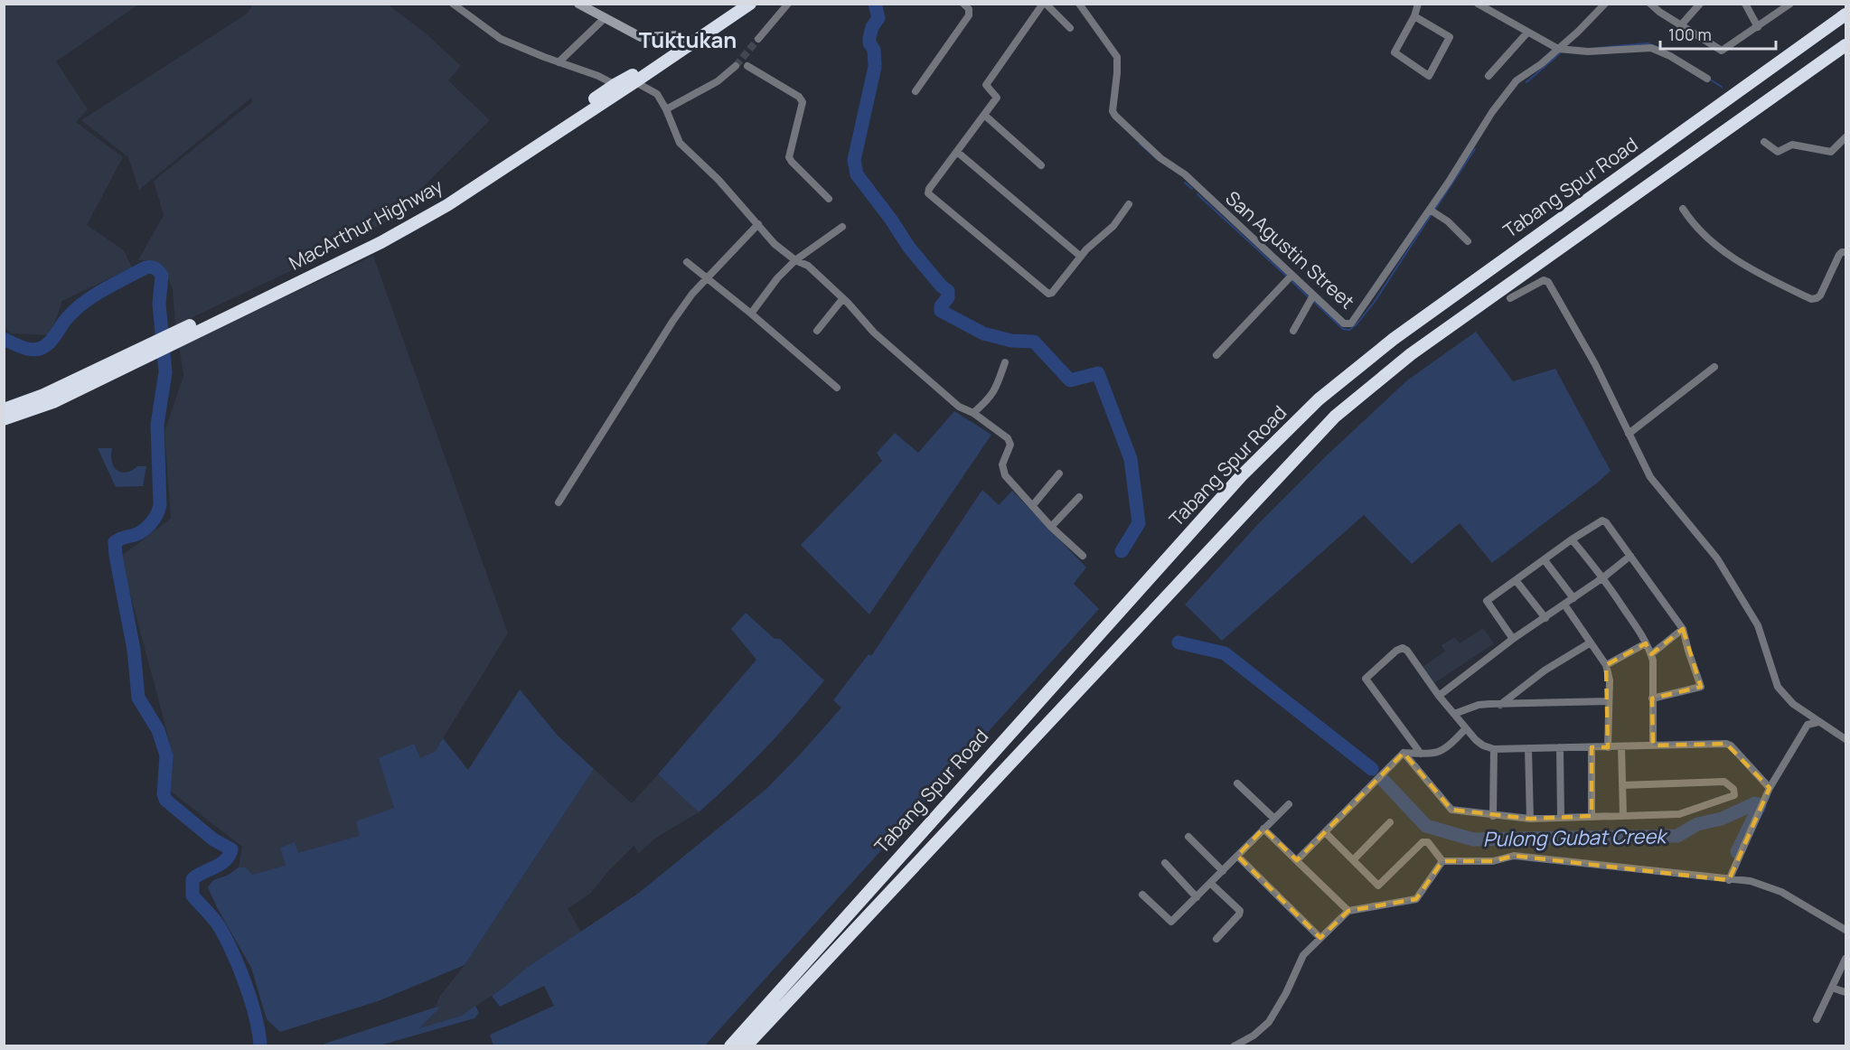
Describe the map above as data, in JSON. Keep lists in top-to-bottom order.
{
  "streets": {
    "highway": ["Tabang Spur Road", "MacArthur Highway"],
    "street": ["San Agustin Street"]
  },
  "districts": ["Tuktukan"],
  "water": ["Pulong Gubat Creek"],
  "scale_bar": "100 m"
}
